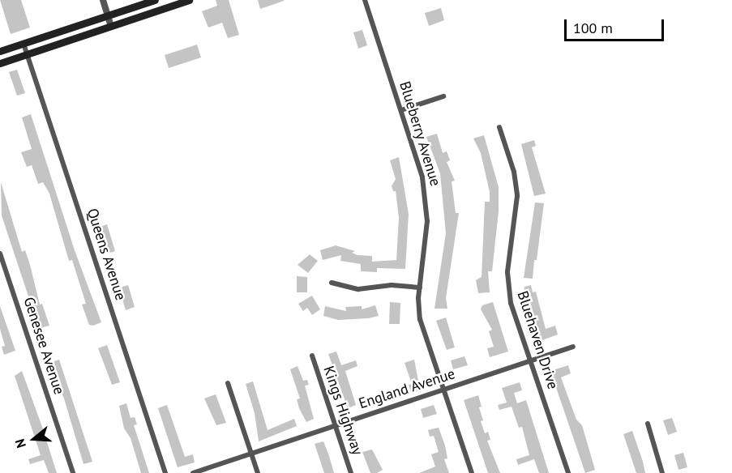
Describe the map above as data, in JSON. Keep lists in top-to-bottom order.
{
  "streets": {
    "street": [
      "Blueberry Avenue",
      "Queens Avenue",
      "Bluehaven Drive",
      "Genesee Avenue",
      "England Avenue",
      "Kings Highway"
    ]
  },
  "crossings": [
    ["Blueberry Avenue", "England Avenue"],
    ["Bluehaven Drive", "England Avenue"],
    ["England Avenue", "Kings Highway"]
  ],
  "scale_bar": "100 m",
  "north": "left"
}
